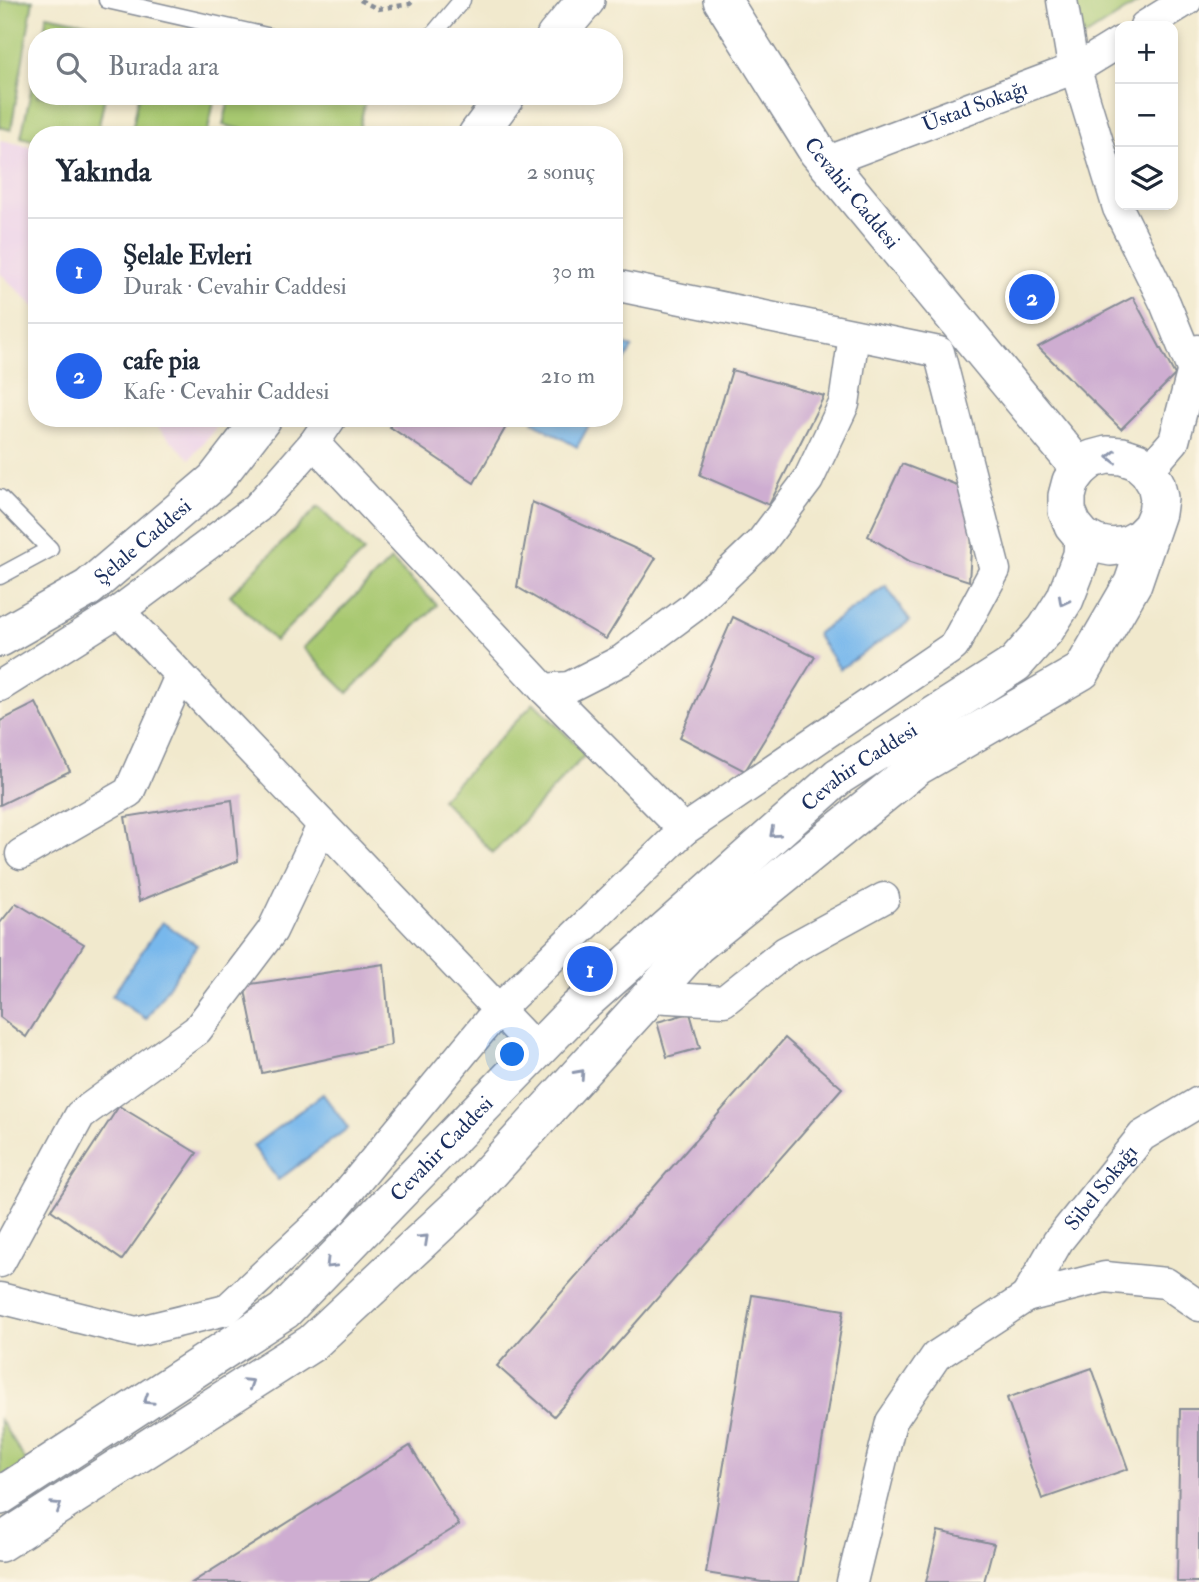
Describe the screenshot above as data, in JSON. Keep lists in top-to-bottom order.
{
  "streets": {
    "street": [
      "Üstad Sokağı",
      "Cevahir Caddesi",
      "Şelale Caddesi",
      "Sibel Sokağı"
    ]
  },
  "crossings": [
    ["Üstad Sokağı", "Cevahir Caddesi"]
  ],
  "page": {
    "map_buttons": ["+", "−"],
    "search": "Burada ara",
    "heading": ["Yakında", "2 sonuç"],
    "list": [
      {
        "mark": "1",
        "name": "Şelale Evleri",
        "note": "Durak · Cevahir Caddesi",
        "value": "30 m"
      },
      {
        "mark": "2",
        "name": "cafe pia",
        "note": "Kafe · Cevahir Caddesi",
        "value": "210 m"
      }
    ],
    "pins": ["2", "1"]
  }
}
